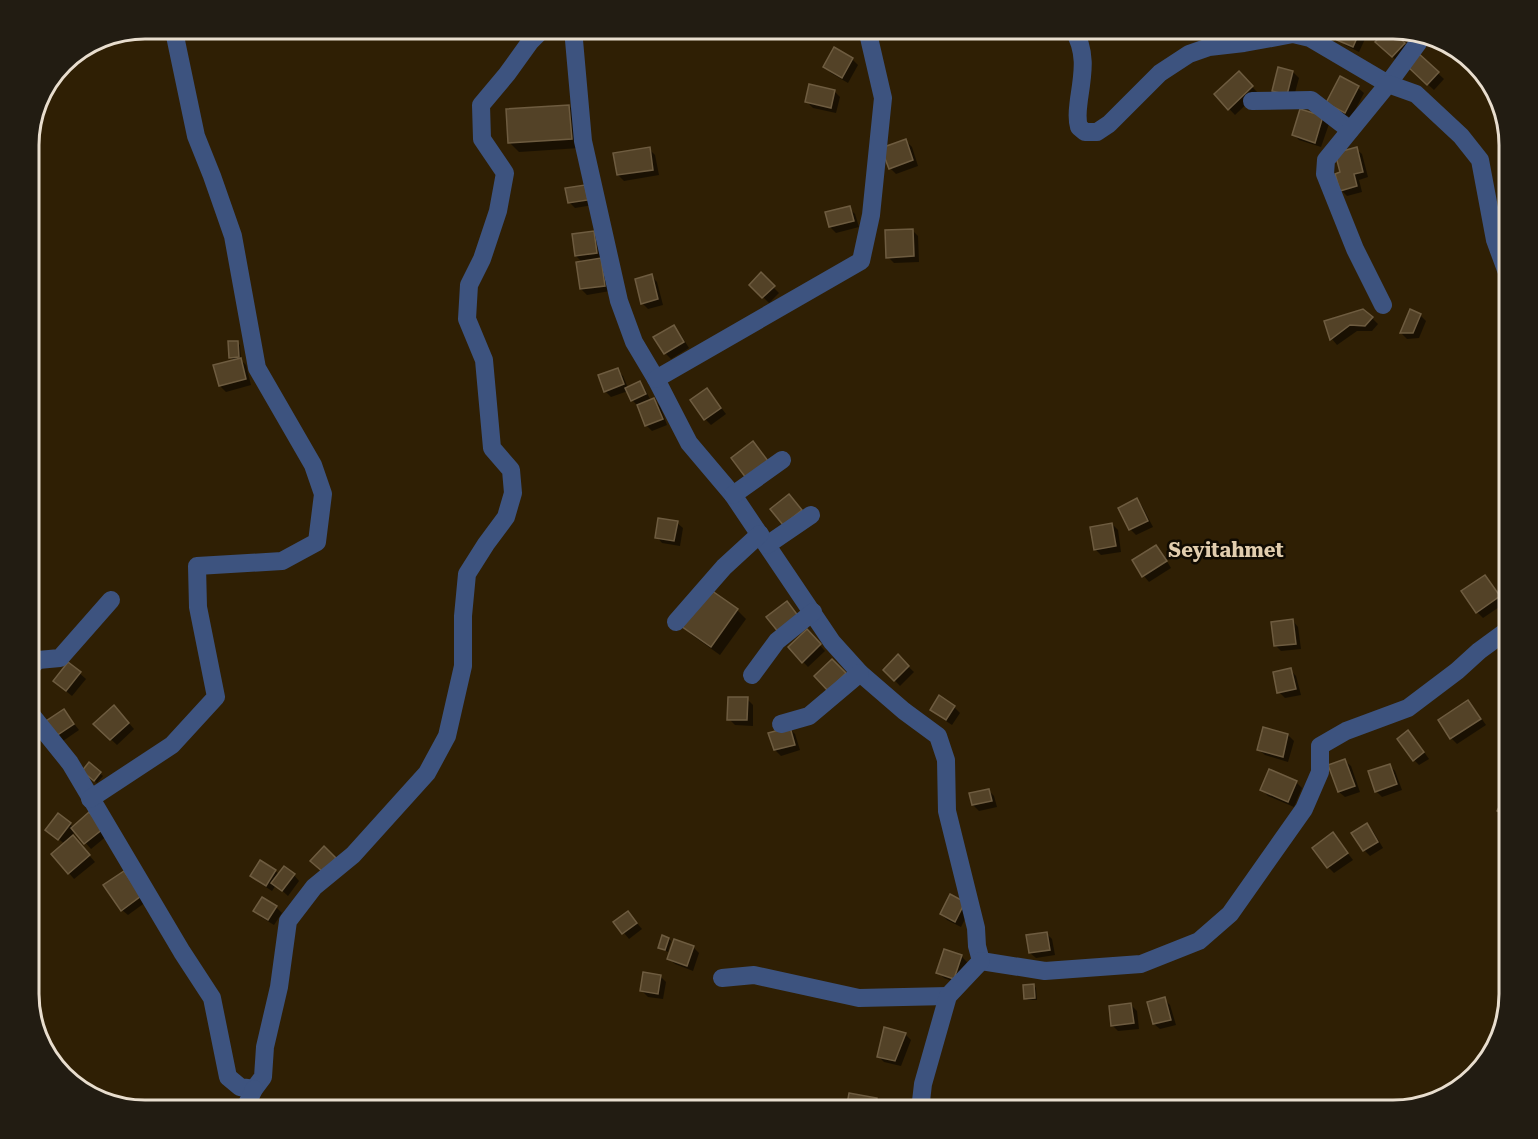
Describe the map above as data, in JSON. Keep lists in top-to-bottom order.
{
  "districts": ["Seyitahmet"]
}
